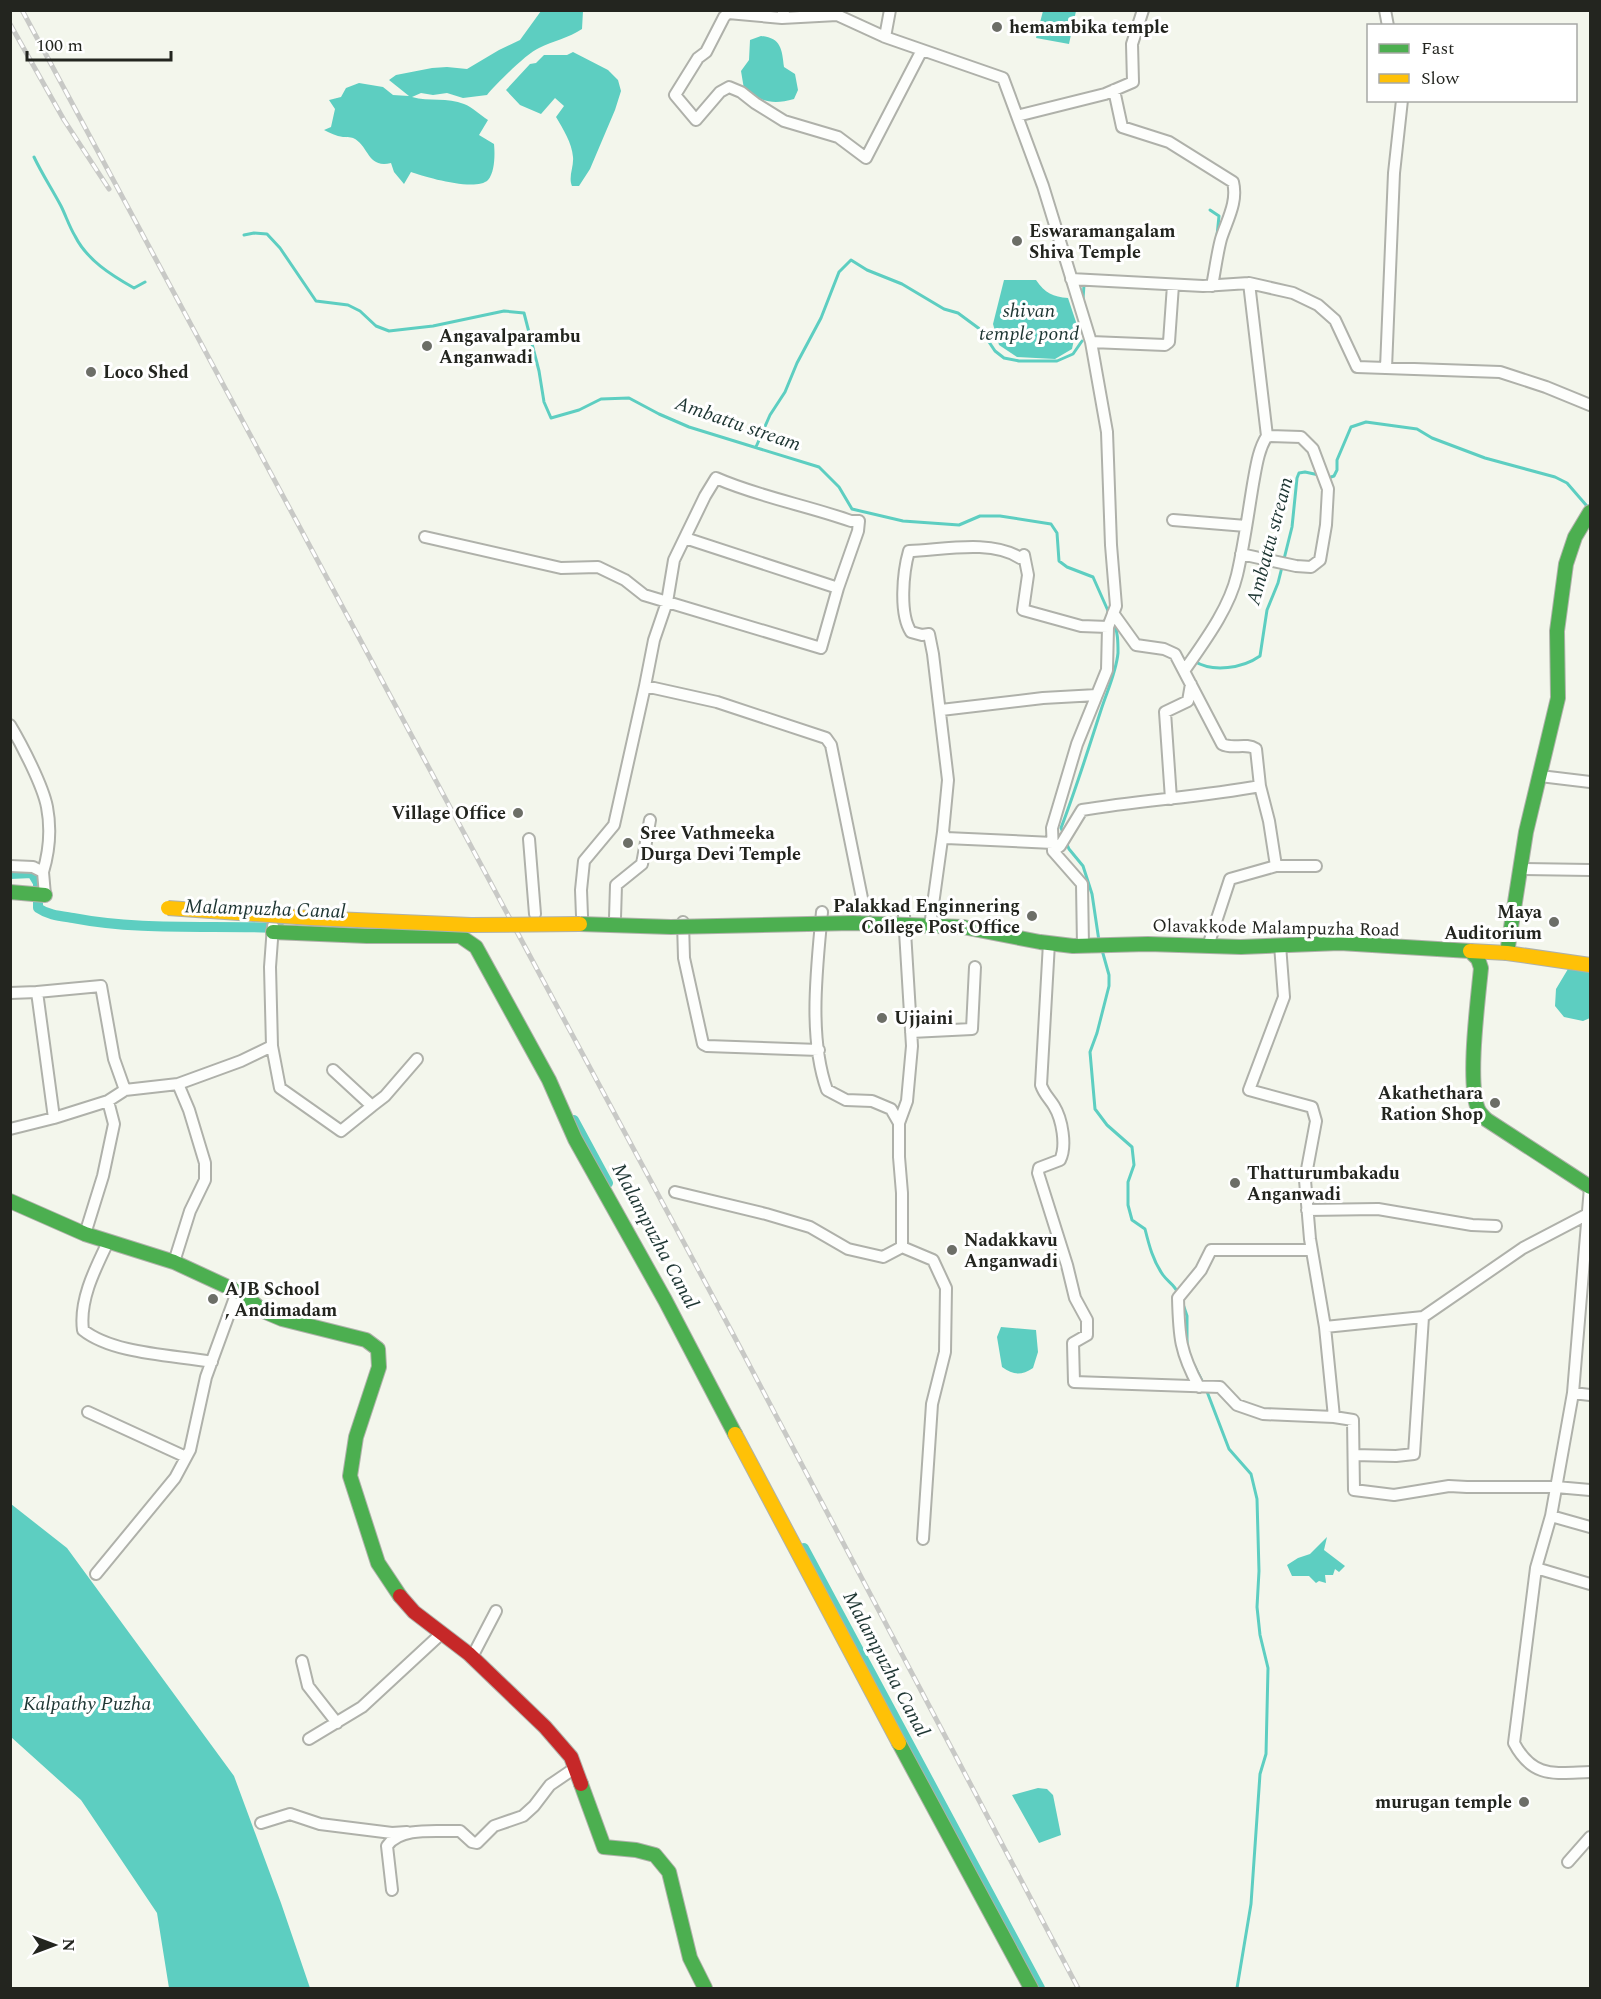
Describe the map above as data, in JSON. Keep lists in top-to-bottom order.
{
  "streets": {
    "street": ["Olavakkode Malampuzha Road"]
  },
  "water": [
    "shivan temple pond",
    "Ambattu stream",
    "Malampuzha Canal",
    "Kalpathy Puzha"
  ],
  "places": [
    "hemambika temple",
    "Eswaramangalam Shiva Temple",
    "Angavalparambu Anganwadi",
    "Loco Shed",
    "Village Office",
    "Sree Vathmeeka Durga Devi Temple",
    "Palakkad Enginnering College Post Office",
    "Maya Auditorium",
    "Ujjaini",
    "Akathethara Ration Shop",
    "Thatturumbakadu Anganwadi",
    "Nadakkavu Anganwadi",
    "AJB School , Andimadam",
    "murugan temple"
  ],
  "legend": ["Fast", "Slow"],
  "scale_bar": "100 m",
  "north": "right"
}
